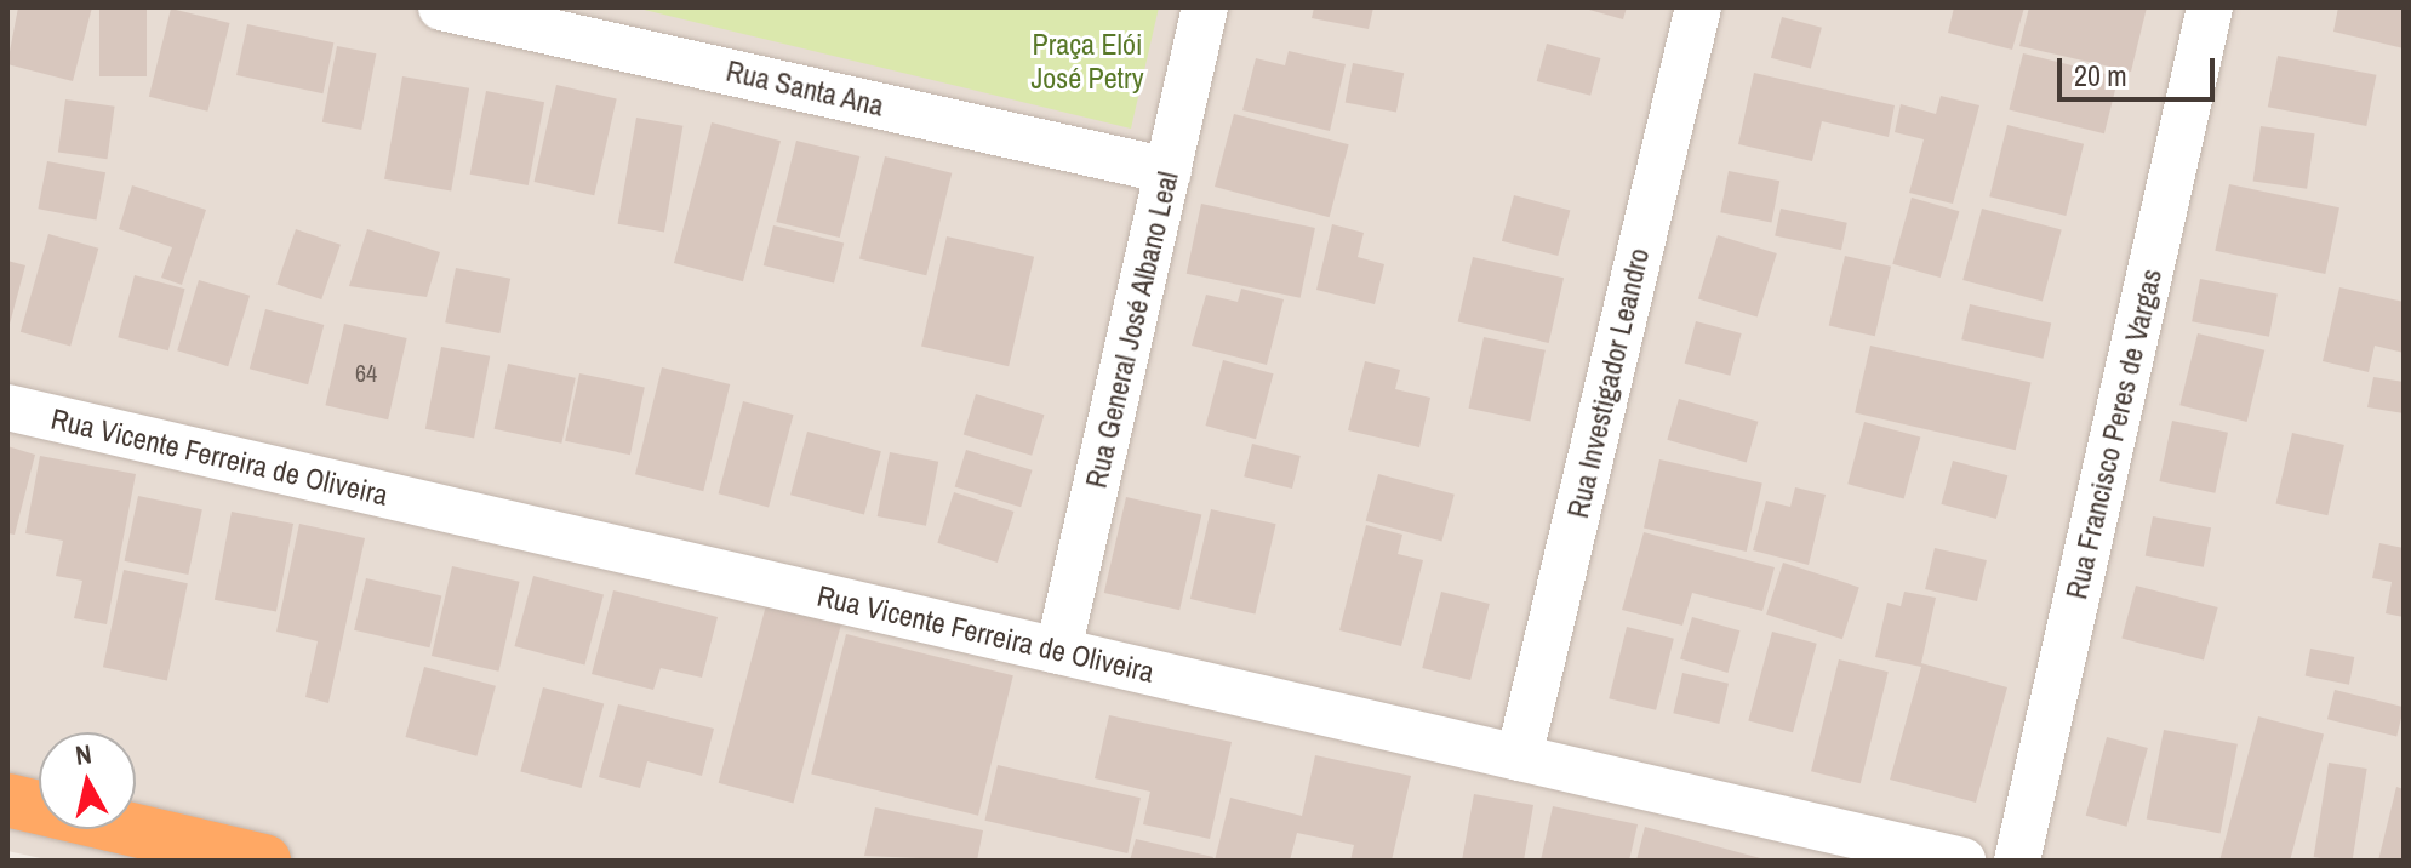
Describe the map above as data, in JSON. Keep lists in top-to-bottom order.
{
  "streets": {
    "street": [
      "Rua Santa Ana",
      "Rua General José Albano Leal",
      "Rua Investigador Leandro",
      "Rua Francisco Peres de Vargas",
      "Rua Vicente Ferreira de Oliveira"
    ]
  },
  "crossings": [
    ["Rua Santa Ana", "Rua General José Albano Leal"],
    ["Rua General José Albano Leal", "Rua Vicente Ferreira de Oliveira"],
    ["Rua Investigador Leandro", "Rua Vicente Ferreira de Oliveira"]
  ],
  "parks": ["Praça Elói José Petry"],
  "house_numbers": ["64"],
  "scale_bar": "20 m",
  "north": "top"
}
